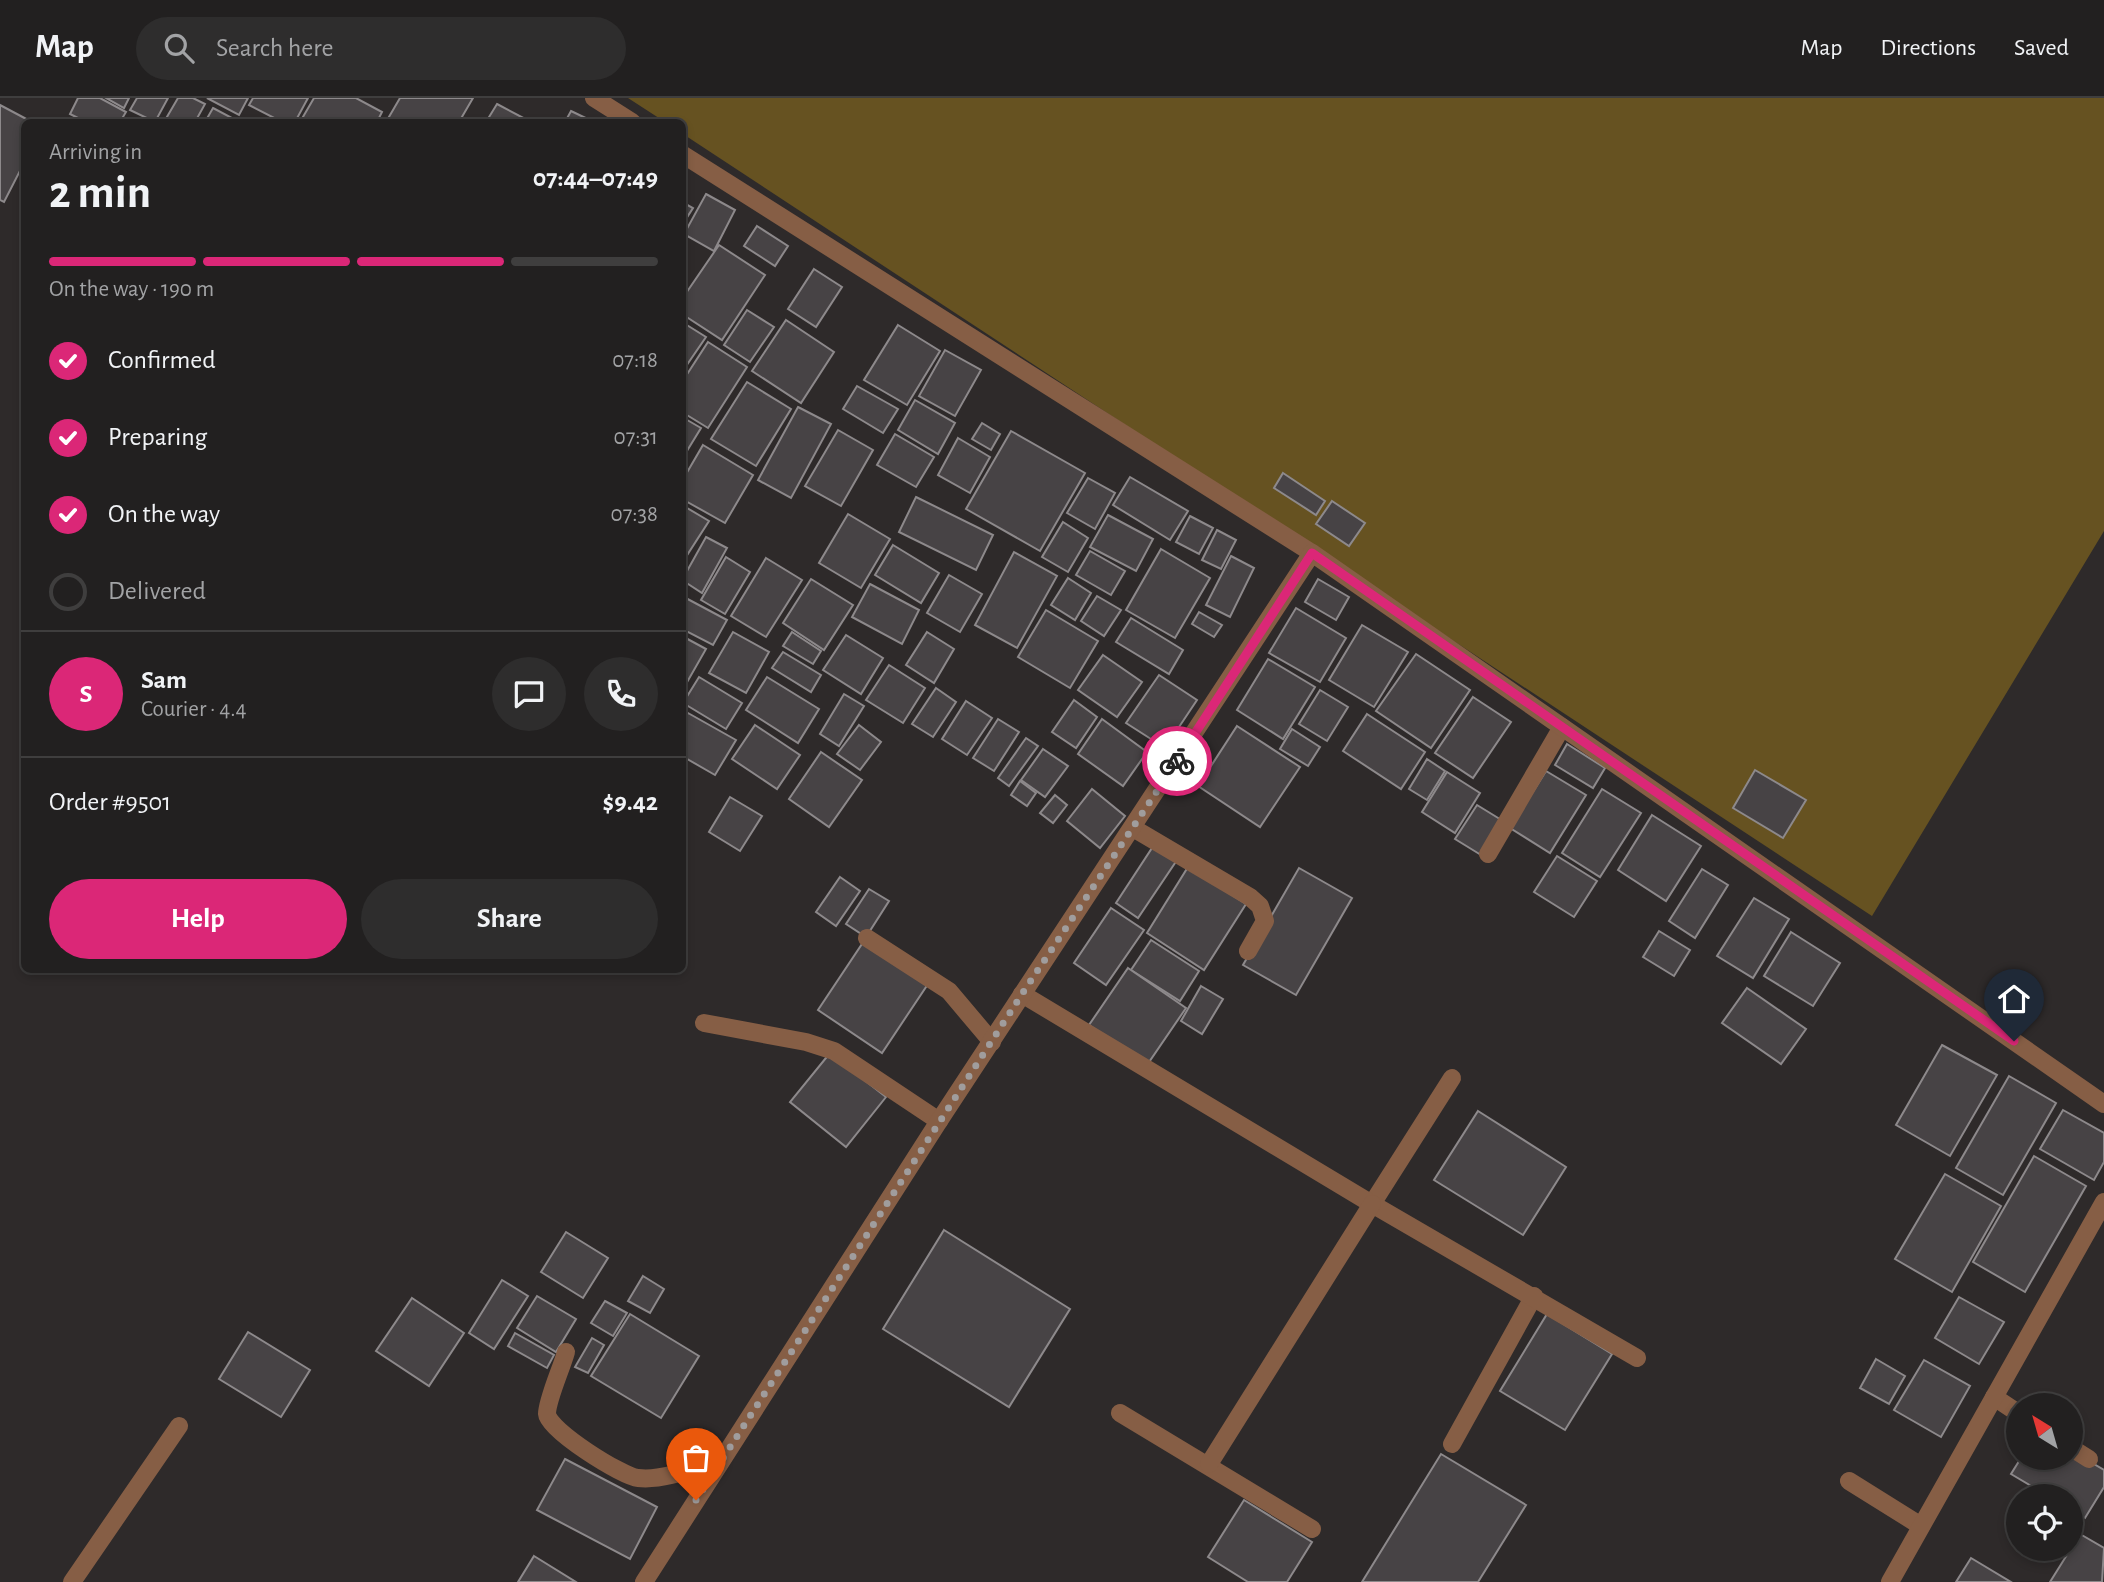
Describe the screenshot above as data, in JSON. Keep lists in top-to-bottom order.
{
  "north": "top left",
  "page": {
    "header": "Map",
    "search": "Search here",
    "nav": ["Map", "Directions", "Saved"],
    "heading": ["2 min", "Arriving in", "07:44–07:49"],
    "panel": [
      "Sam",
      "Courier · 4.4",
      "Order #9501",
      "$9.42"
    ],
    "bar": "On the way · 190 m",
    "list": [
      ["Confirmed", "07:18"],
      ["Preparing", "07:31"],
      ["On the way", "07:38"],
      "Delivered"
    ],
    "round": "S",
    "buttons": ["Help", "Share"]
  }
}
